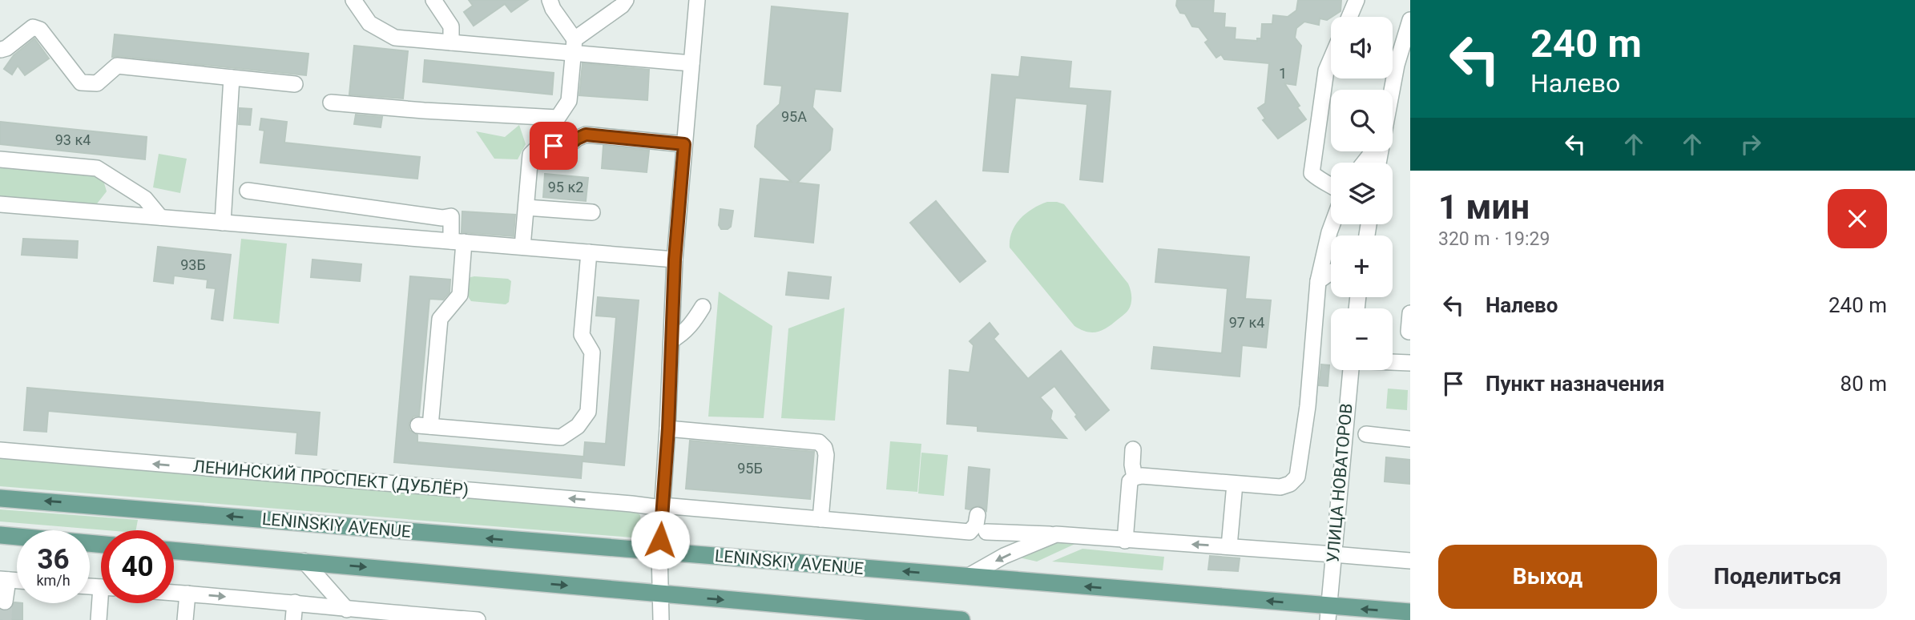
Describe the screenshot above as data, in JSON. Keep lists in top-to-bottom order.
{
  "streets": {
    "main road": ["LENINSKIY AVENUE"],
    "street": ["ЛЕНИНСКИЙ ПРОСПЕКТ (ДУБЛЁР)", "УЛИЦА НОВАТОРОВ"]
  },
  "crossings": [
    ["УЛИЦА НОВАТОРОВ", "LENINSKIY AVENUE"]
  ],
  "house_numbers": [
    "1",
    "95А",
    "93 к4",
    "95 к2",
    "93Б",
    "97 к4",
    "95Б"
  ],
  "page": {
    "turn": ["240 m", "Налево"],
    "map_buttons": ["+", "−"],
    "heading": ["1 мин", "320 m · 19:29"],
    "list": [
      {
        "name": "Налево",
        "value": "240 m"
      },
      {
        "name": "Пункт назначения",
        "value": "80 m"
      }
    ],
    "speed": "36 km/h",
    "limit": "40",
    "buttons": ["Выход", "Поделиться"]
  }
}
